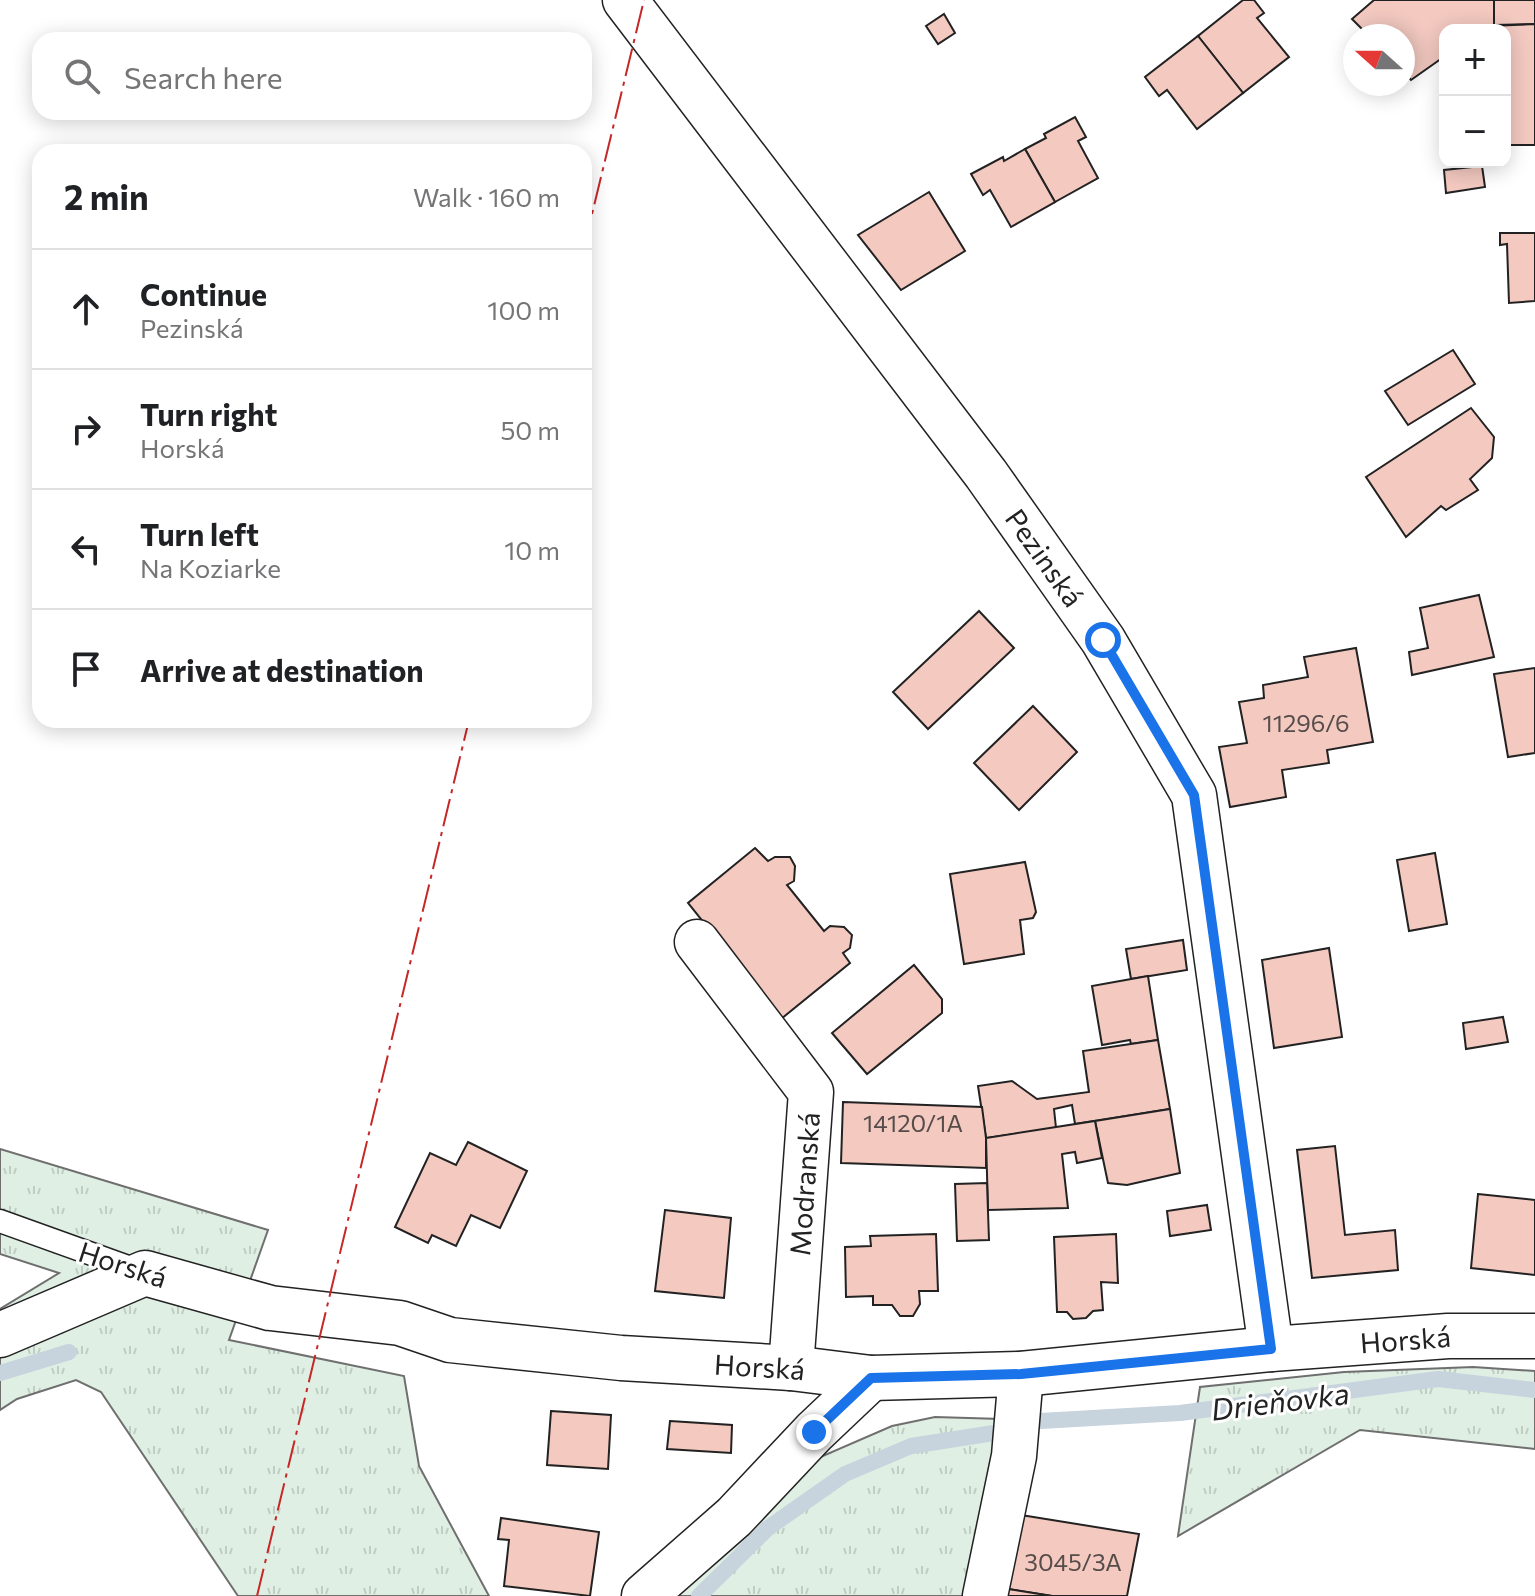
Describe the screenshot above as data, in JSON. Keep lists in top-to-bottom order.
{
  "streets": {
    "street": ["Pezinská", "Modranská", "Horská"]
  },
  "crossings": [
    ["Pezinská", "Horská"],
    ["Modranská", "Horská"]
  ],
  "water": ["Drieňovka"],
  "house_numbers": ["11296/6", "14120/1A", "3045/3A"],
  "north": "left",
  "page": {
    "map_buttons": ["+", "−"],
    "search": "Search here",
    "heading": ["2 min", "Walk · 160 m"],
    "list": [
      ["Continue", "Pezinská", "100 m"],
      ["Turn right", "Horská", "50 m"],
      ["Turn left", "Na Koziarke", "10 m"],
      "Arrive at destination"
    ]
  }
}
